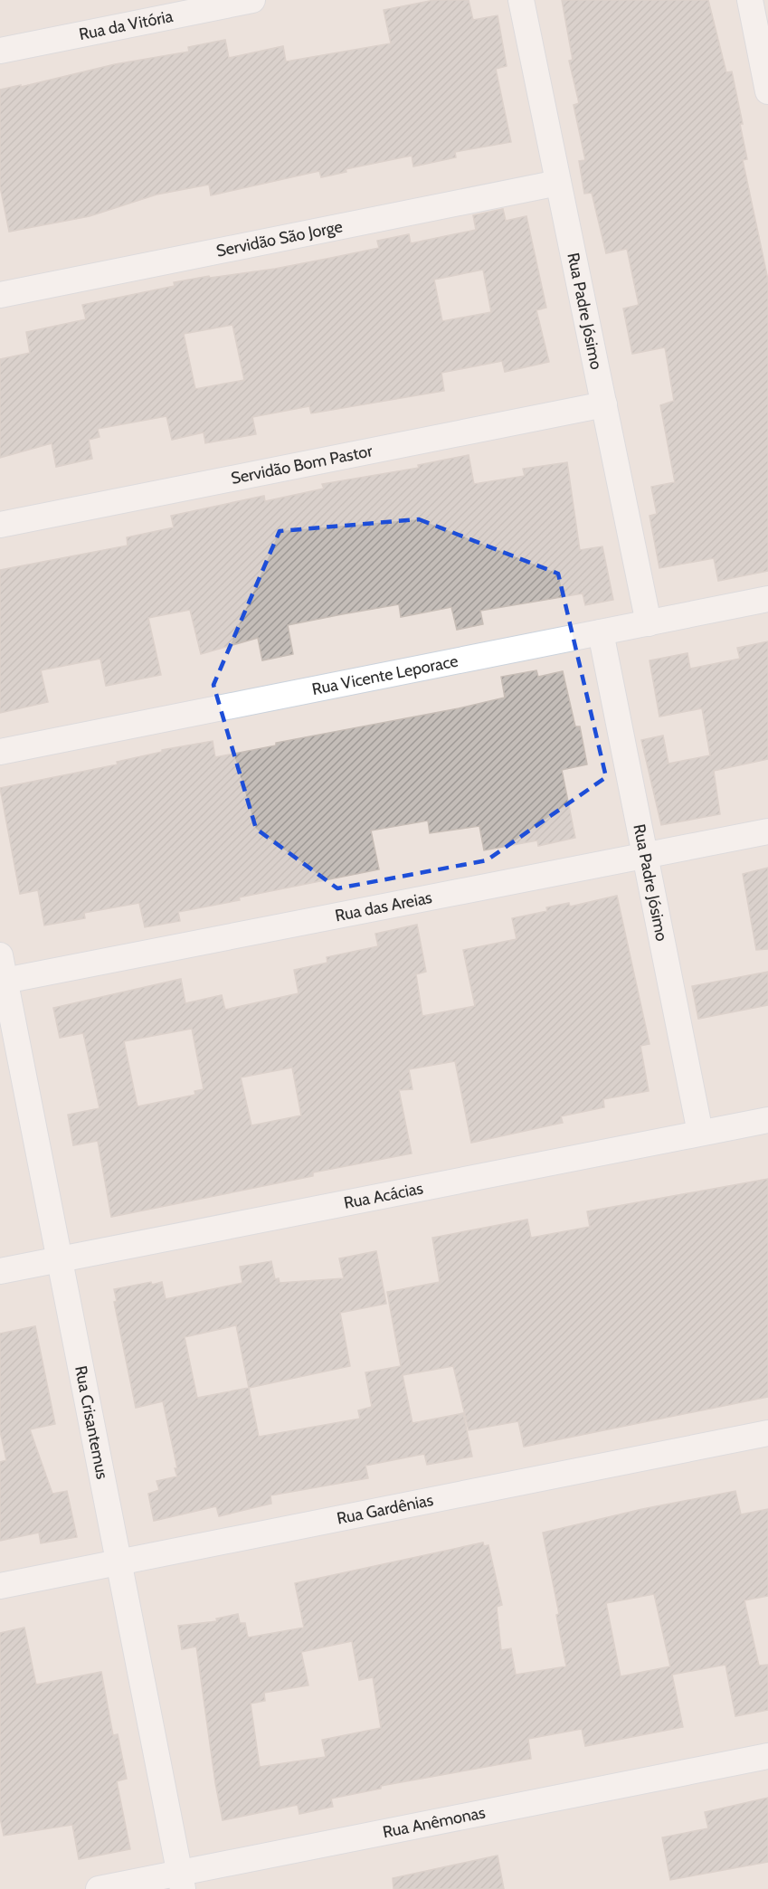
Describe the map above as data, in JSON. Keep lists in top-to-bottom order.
{
  "streets": {
    "street": [
      "Rua da Vitória",
      "Servidão São Jorge",
      "Rua Padre Jósimo",
      "Servidão Bom Pastor",
      "Rua Vicente Leporace",
      "Rua das Areias",
      "Rua Acácias",
      "Rua Crisantemus",
      "Rua Gardênias",
      "Rua Anêmonas"
    ]
  },
  "crossings": [
    ["Servidão São Jorge", "Rua Padre Jósimo"],
    ["Rua Padre Jósimo", "Servidão Bom Pastor"],
    ["Rua Padre Jósimo", "Rua Vicente Leporace"],
    ["Rua Padre Jósimo", "Rua das Areias"],
    ["Rua Padre Jósimo", "Rua Acácias"],
    ["Rua das Areias", "Rua Crisantemus"],
    ["Rua Acácias", "Rua Crisantemus"],
    ["Rua Crisantemus", "Rua Gardênias"],
    ["Rua Crisantemus", "Rua Anêmonas"]
  ]
}
